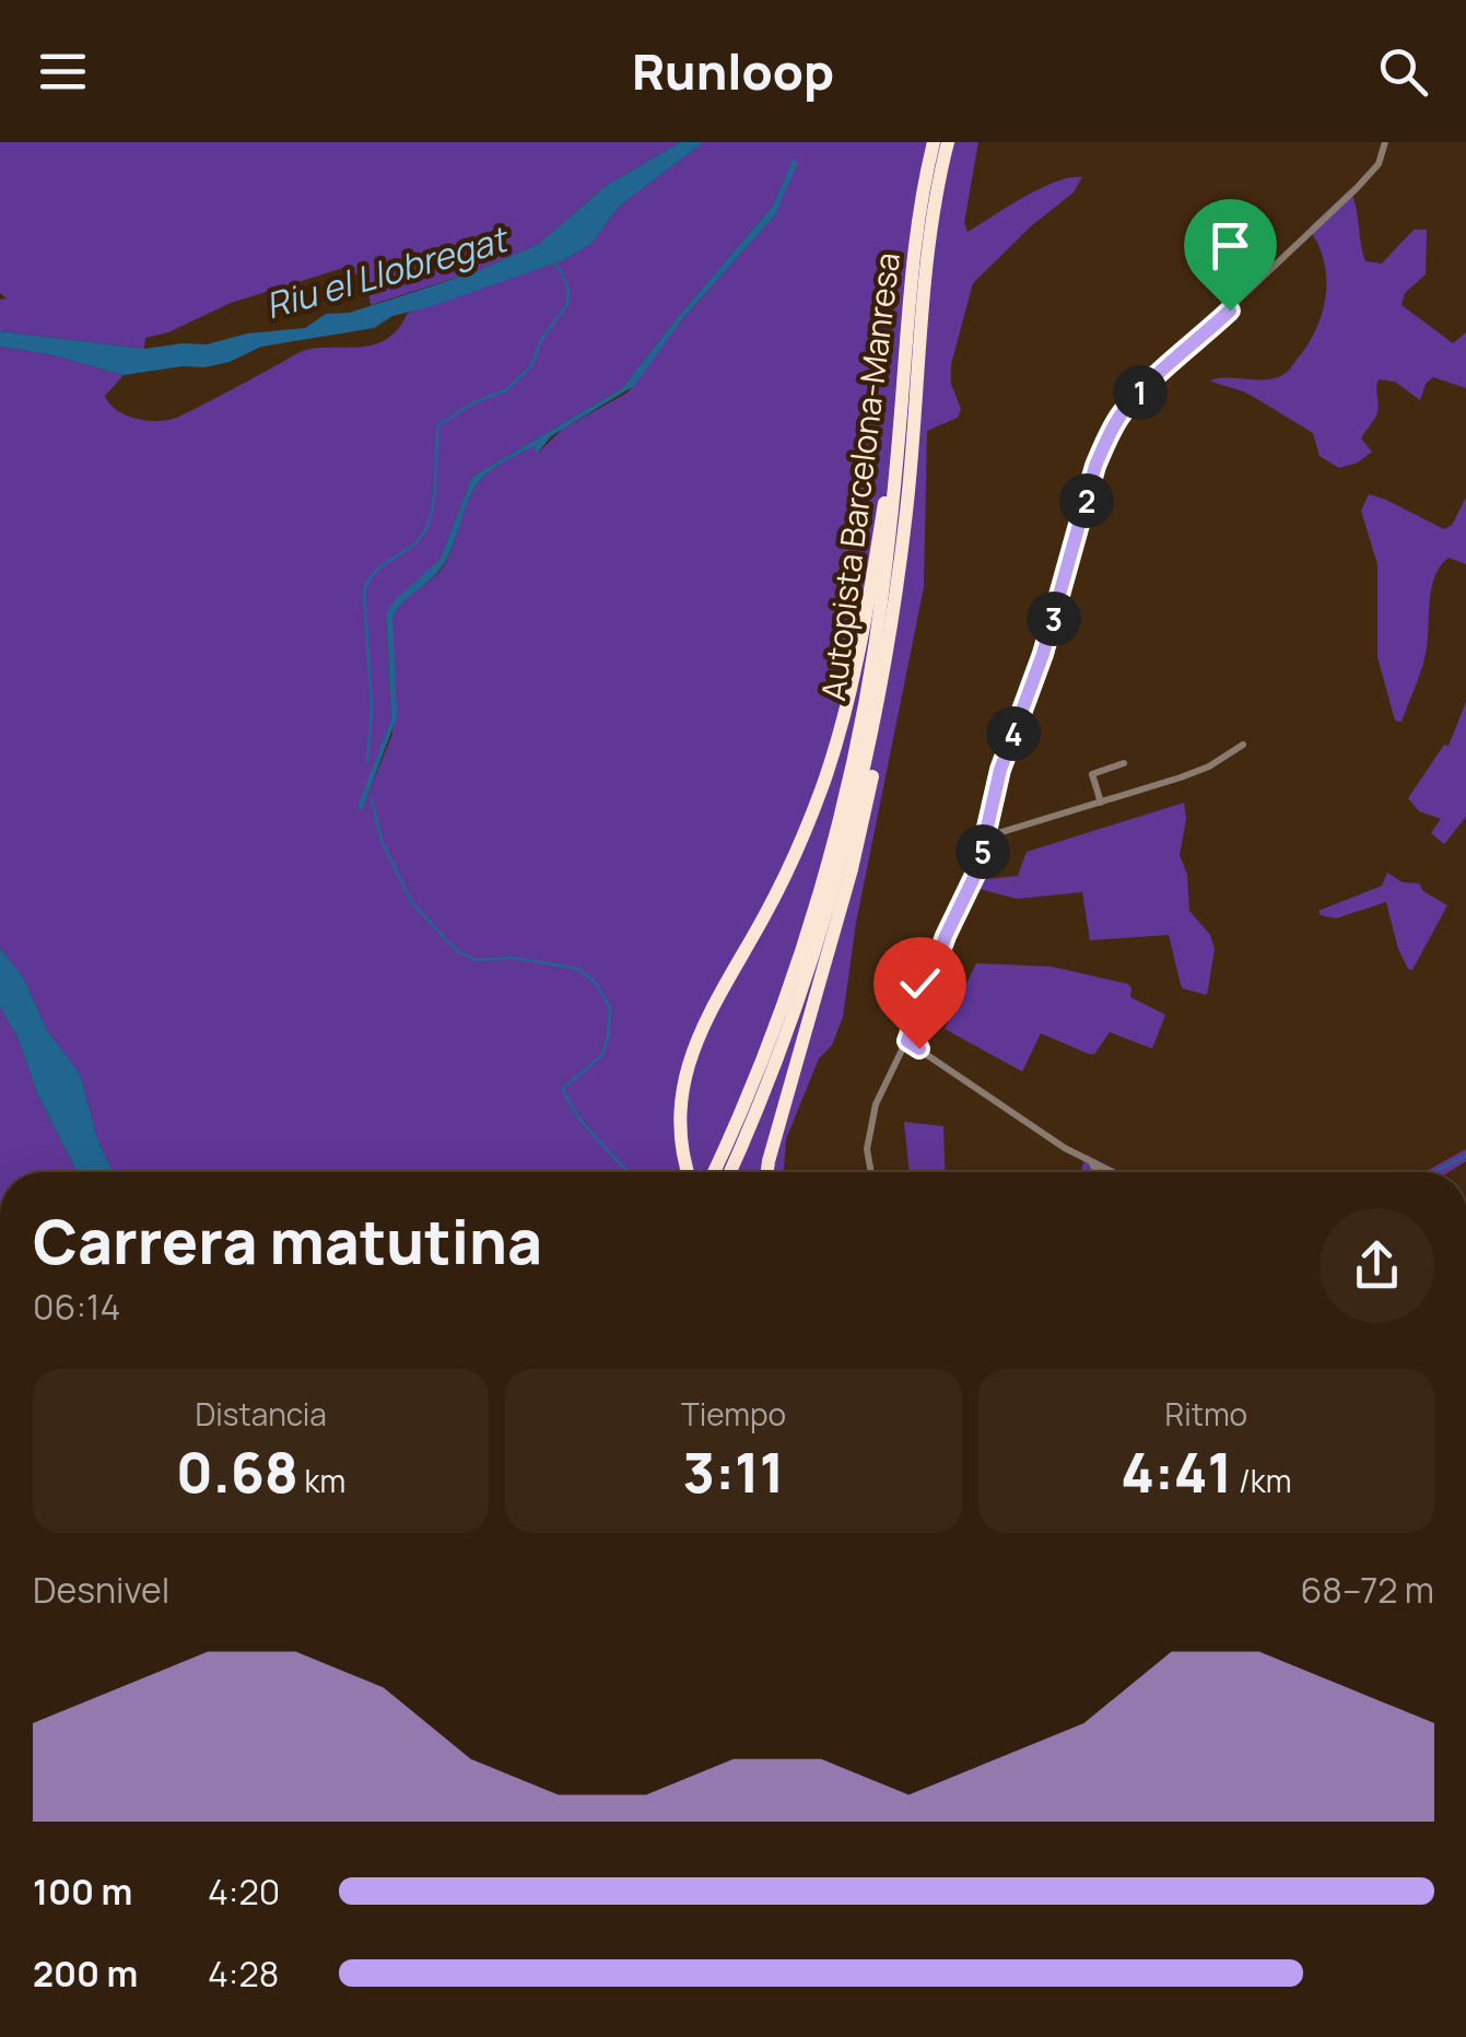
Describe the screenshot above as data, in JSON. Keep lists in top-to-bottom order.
{
  "streets": {
    "highway": ["Autopista Barcelona-Manresa"]
  },
  "water": ["Riu el Llobregat"],
  "page": {
    "header": "Runloop",
    "pins": [
      "1",
      "2",
      "3",
      "4",
      "5"
    ],
    "heading": ["Carrera matutina", "06:14"],
    "stats": [
      ["Distancia", "0.68 km"],
      ["Tiempo", "3:11"],
      ["Ritmo", "4:41 /km"]
    ],
    "chart": ["Desnivel", "68–72 m"],
    "list": [
      {
        "name": "100 m",
        "note": "4:20"
      },
      {
        "name": "200 m",
        "note": "4:28"
      }
    ]
  }
}
